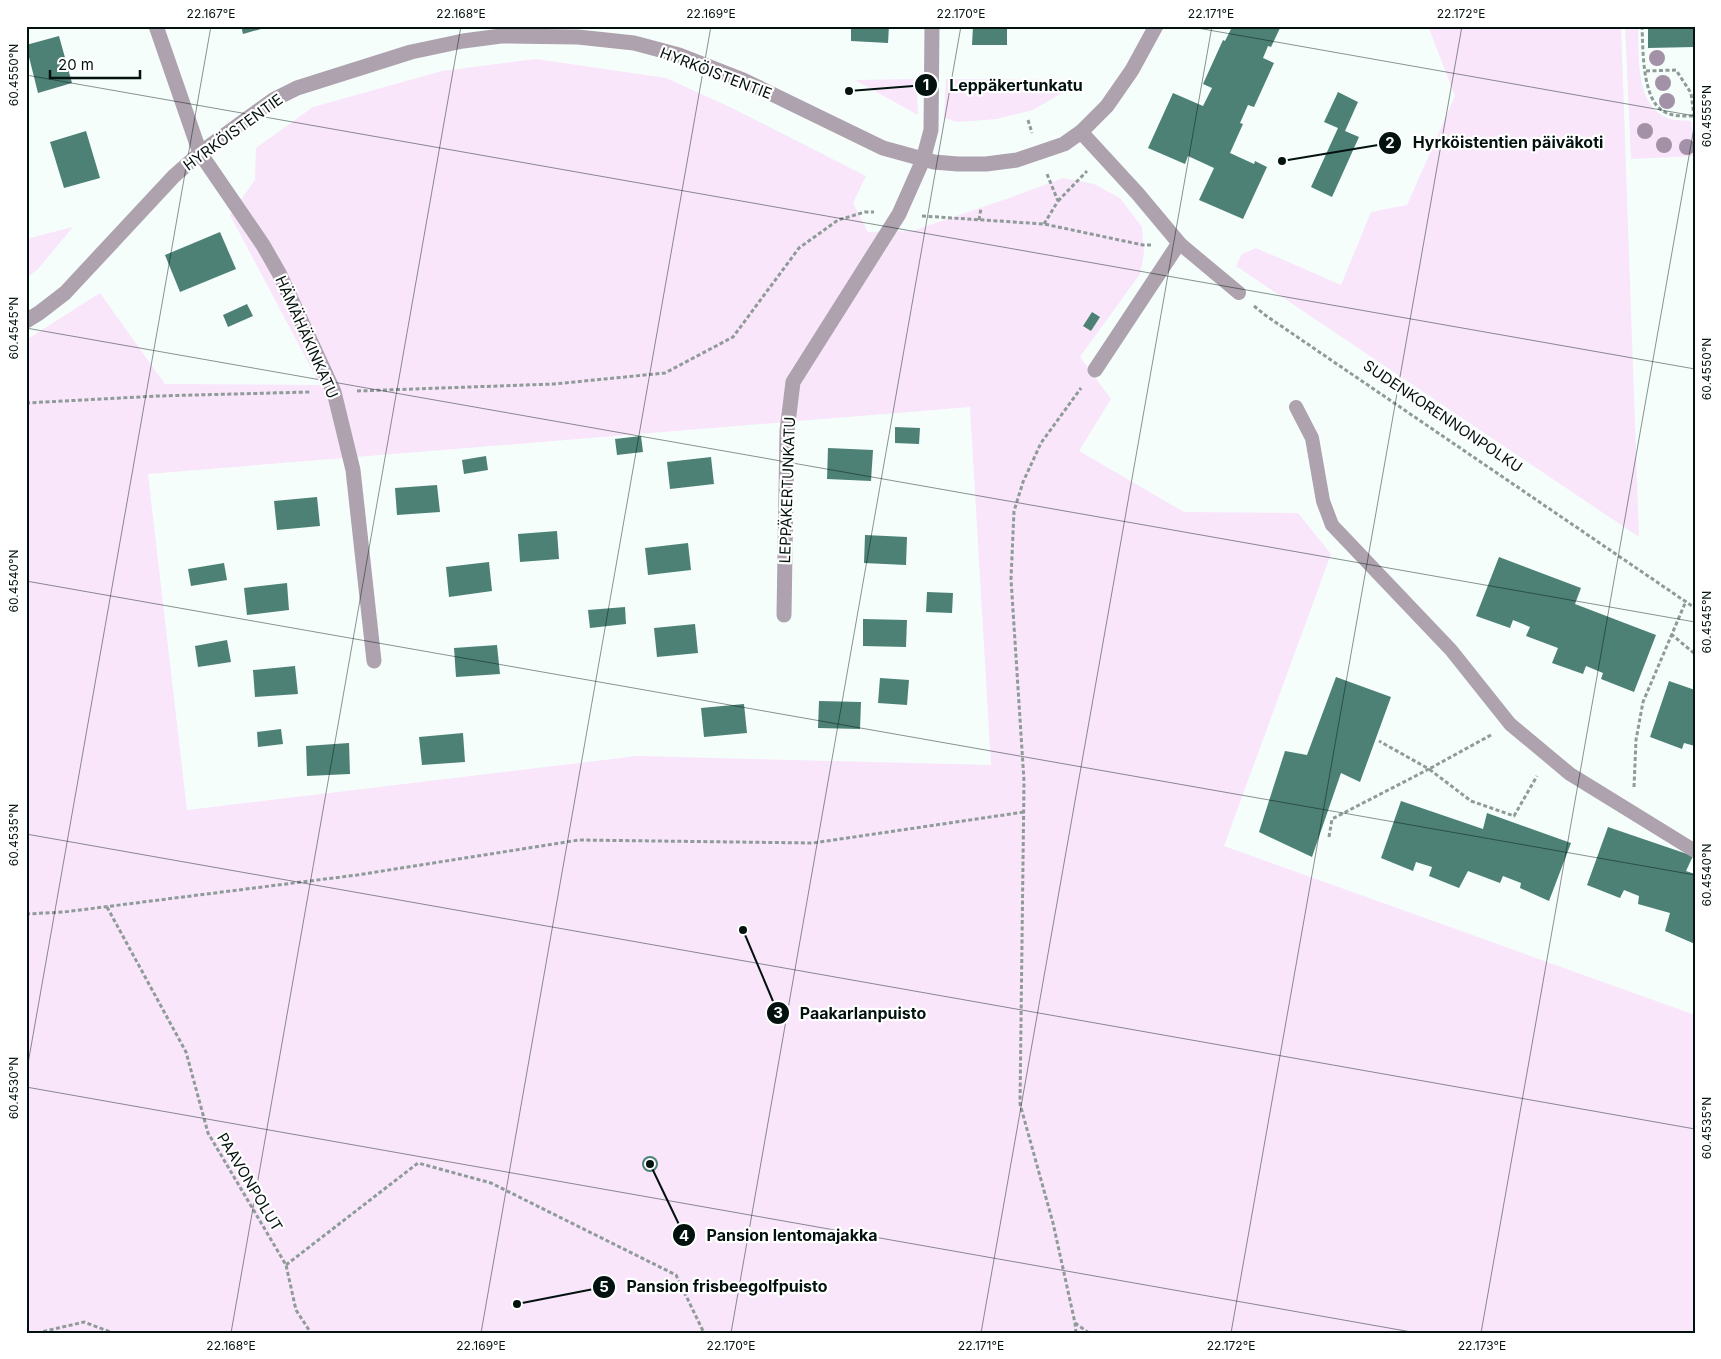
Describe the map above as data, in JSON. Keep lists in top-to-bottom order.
{
  "streets": {
    "street": ["HYRKÖISTENTIE", "HÄMÄHÄKINKATU", "LEPPÄKERTUNKATU"],
    "path": ["SUDENKORENNONPOLKU", "PAAVONPOLUT"]
  },
  "crossings": [
    ["HYRKÖISTENTIE", "HÄMÄHÄKINKATU"],
    ["HYRKÖISTENTIE", "LEPPÄKERTUNKATU"]
  ],
  "places": [
    "Leppäkertunkatu",
    "Hyrköistentien päiväkoti",
    "Paakarlanpuisto",
    "Pansion lentomajakka",
    "Pansion frisbeegolfpuisto"
  ],
  "scale_bar": "20 m",
  "coordinates": [
    "22.167°E",
    "22.168°E",
    "22.169°E",
    "22.170°E",
    "22.171°E",
    "22.172°E",
    "60.4550°N",
    "60.4555°N",
    "60.4545°N",
    "60.4540°N",
    "60.4535°N",
    "60.4530°N",
    "22.173°E"
  ]
}
